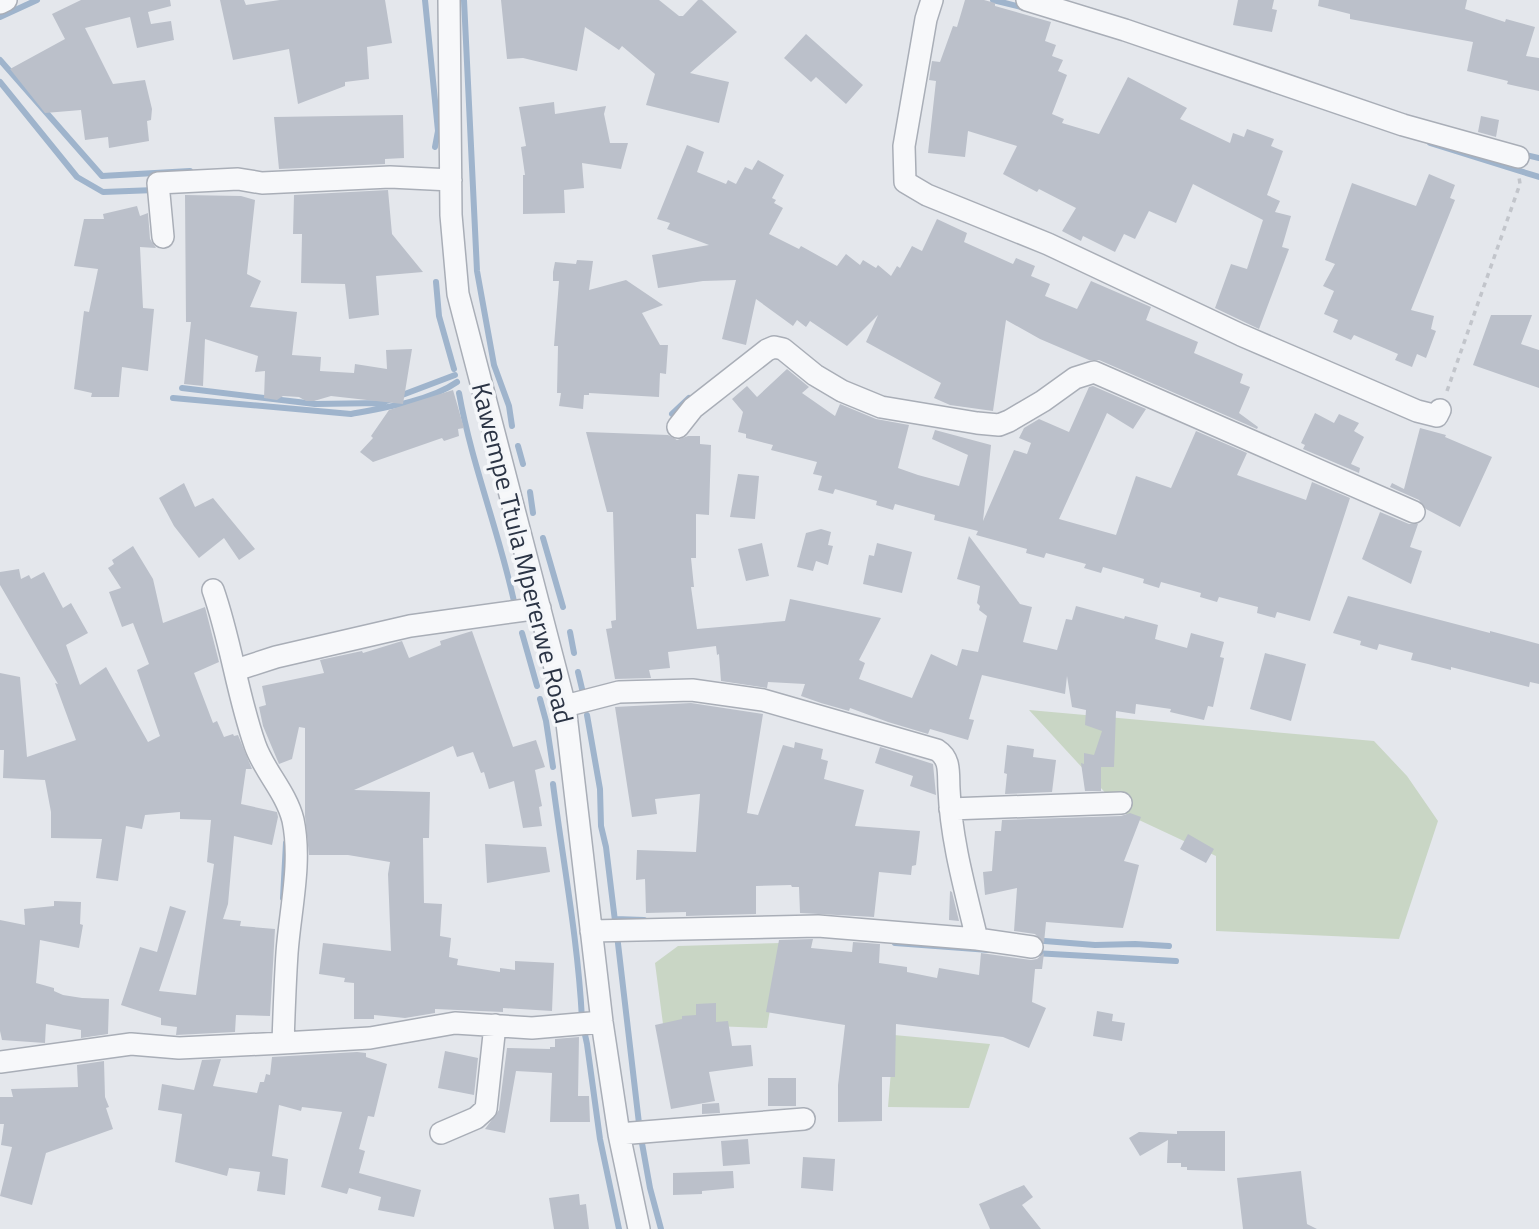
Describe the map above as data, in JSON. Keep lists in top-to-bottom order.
{
  "streets": {
    "street": ["Kawempe Ttula Mpererwe Road"]
  }
}
